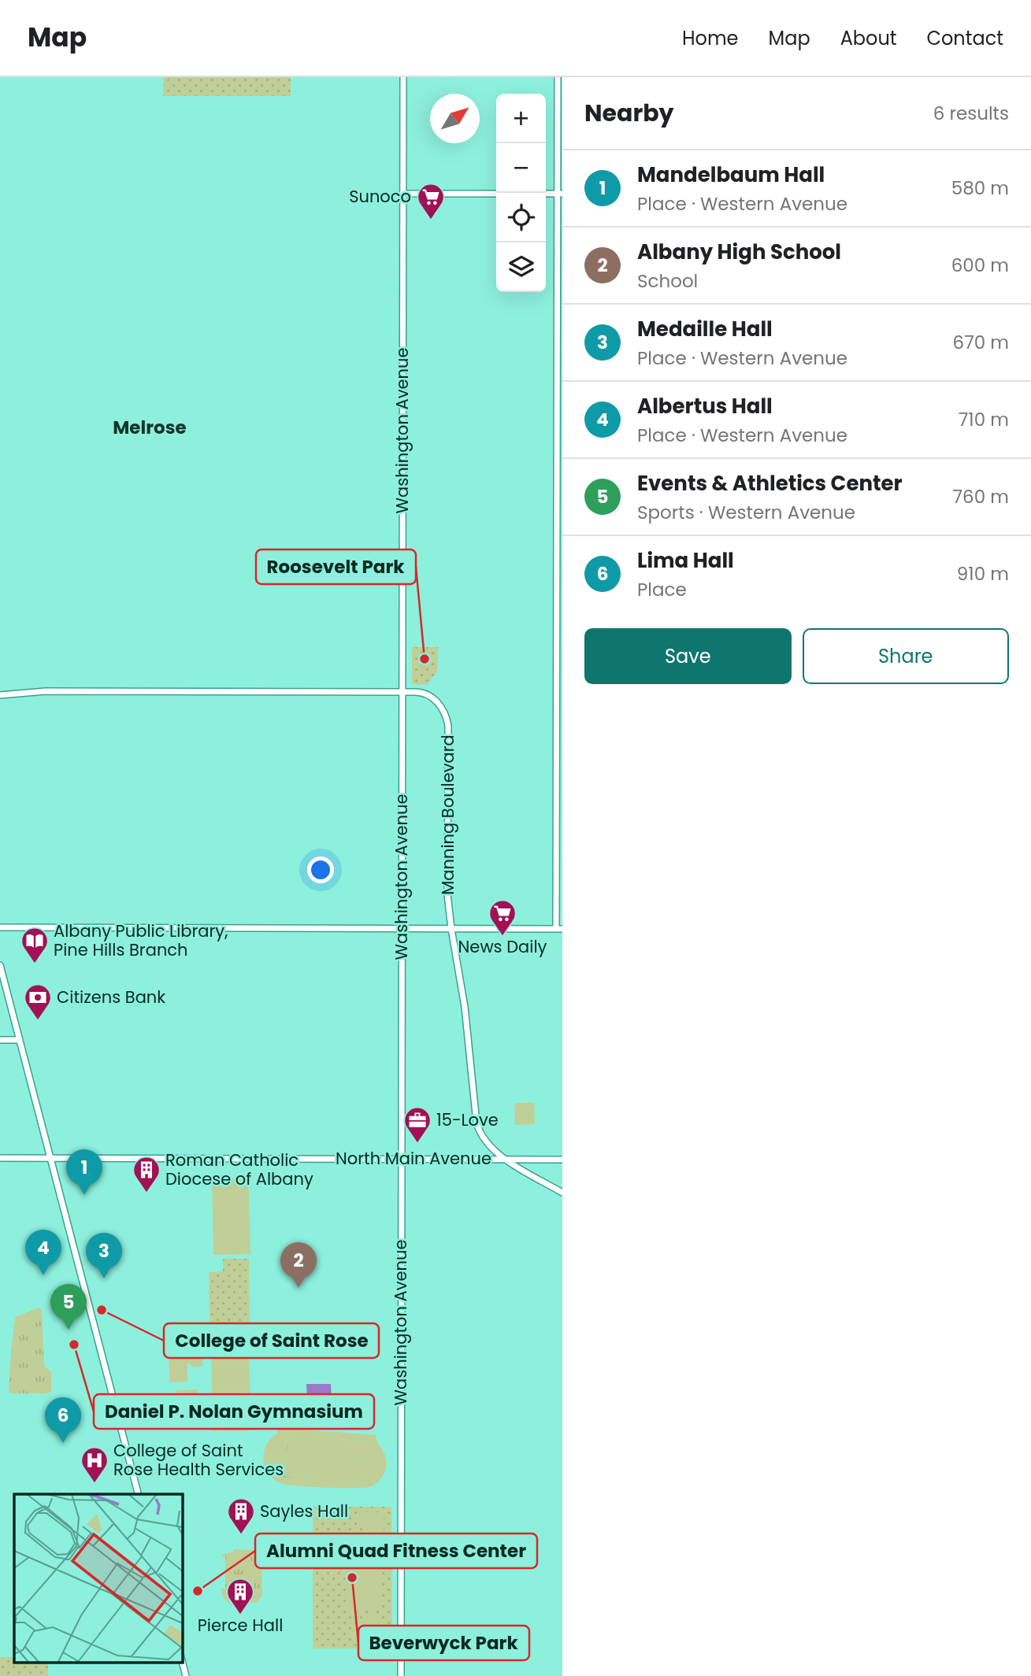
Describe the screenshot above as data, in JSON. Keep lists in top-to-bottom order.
{
  "streets": {
    "street": ["Washington Avenue", "Manning Boulevard", "North Main Avenue"]
  },
  "crossings": [
    ["Washington Avenue", "Manning Boulevard"],
    ["Washington Avenue", "North Main Avenue"],
    ["Manning Boulevard", "North Main Avenue"]
  ],
  "districts": ["Melrose"],
  "places": {
    "supermarket": ["Sunoco", "News Daily"],
    "other": [
      "Roosevelt Park",
      "College of Saint Rose",
      "Daniel P. Nolan Gymnasium",
      "Beverwyck Park",
      "Alumni Quad Fitness Center"
    ],
    "library": ["Albany Public Library, Pine Hills Branch"],
    "bank": ["Citizens Bank"],
    "office": ["15-Love"],
    "building": ["Roman Catholic Diocese of Albany", "Sayles Hall", "Pierce Hall"],
    "hospital": ["College of Saint Rose Health Services"]
  },
  "north": "top right",
  "page": {
    "header": "Map",
    "nav": [
      "Home",
      "Map",
      "About",
      "Contact"
    ],
    "heading": ["Nearby", "6 results"],
    "map_buttons": ["+", "−"],
    "list": [
      {
        "mark": "1",
        "name": "Mandelbaum Hall",
        "note": "Place · Western Avenue",
        "value": "580 m"
      },
      {
        "mark": "2",
        "name": "Albany High School",
        "note": "School",
        "value": "600 m"
      },
      {
        "mark": "3",
        "name": "Medaille Hall",
        "note": "Place · Western Avenue",
        "value": "670 m"
      },
      {
        "mark": "4",
        "name": "Albertus Hall",
        "note": "Place · Western Avenue",
        "value": "710 m"
      },
      {
        "mark": "5",
        "name": "Events & Athletics Center",
        "note": "Sports · Western Avenue",
        "value": "760 m"
      },
      {
        "mark": "6",
        "name": "Lima Hall",
        "note": "Place",
        "value": "910 m"
      }
    ],
    "buttons": ["Save", "Share"],
    "pins": [
      "1",
      "4",
      "3",
      "2",
      "5",
      "6"
    ]
  }
}
